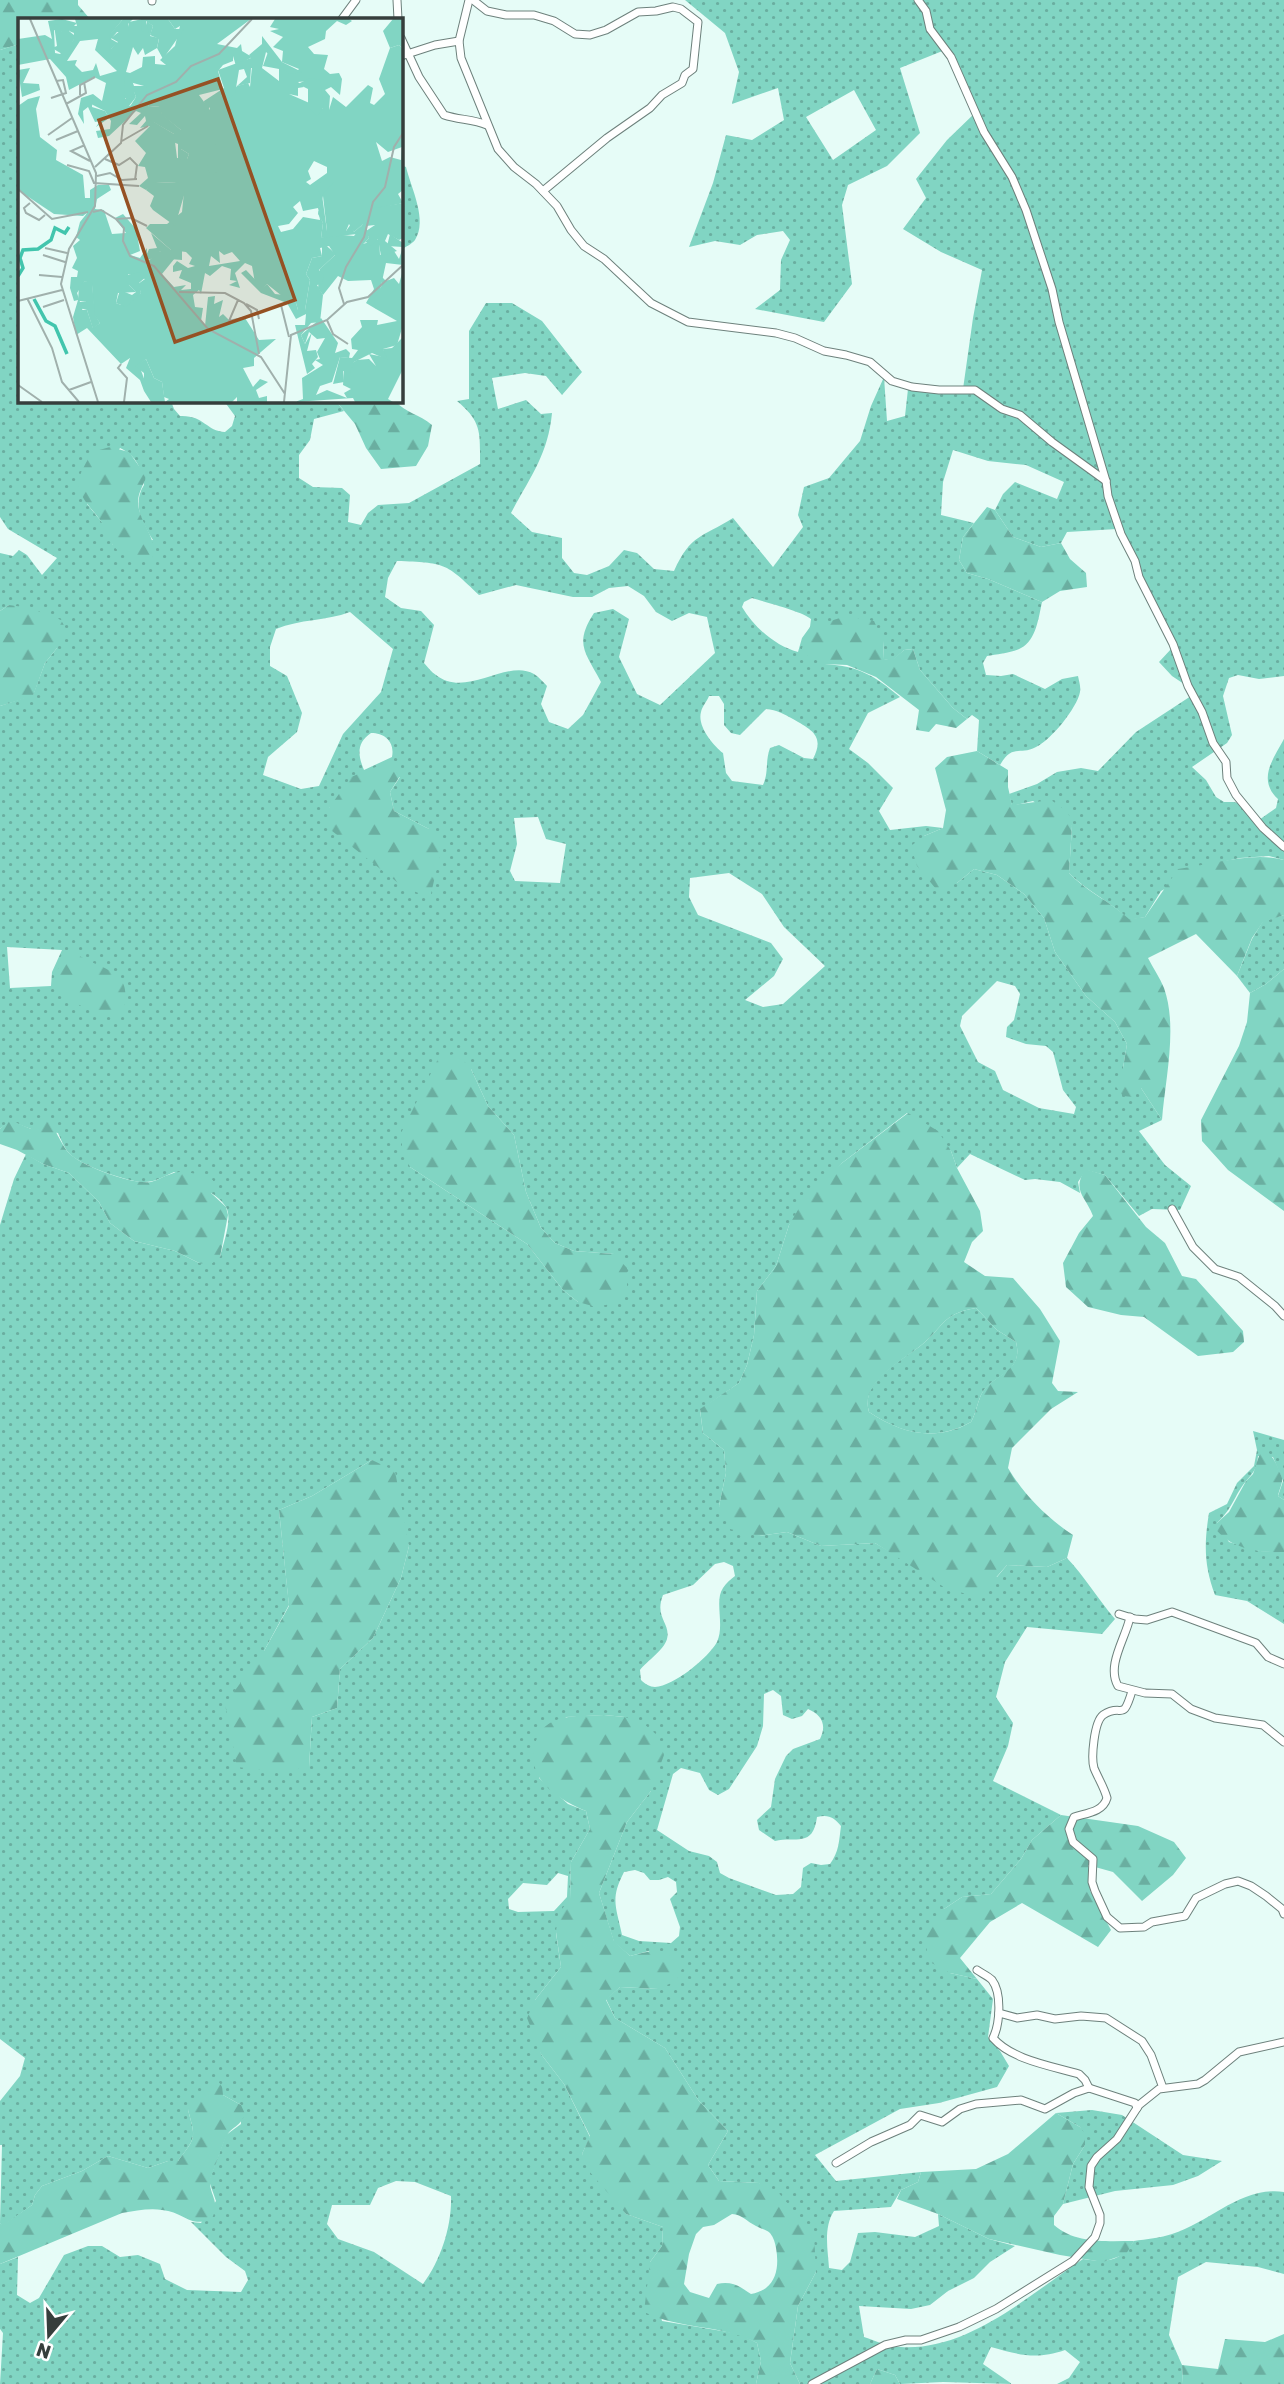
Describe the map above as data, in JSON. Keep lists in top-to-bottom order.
{
  "north": "bottom"
}
